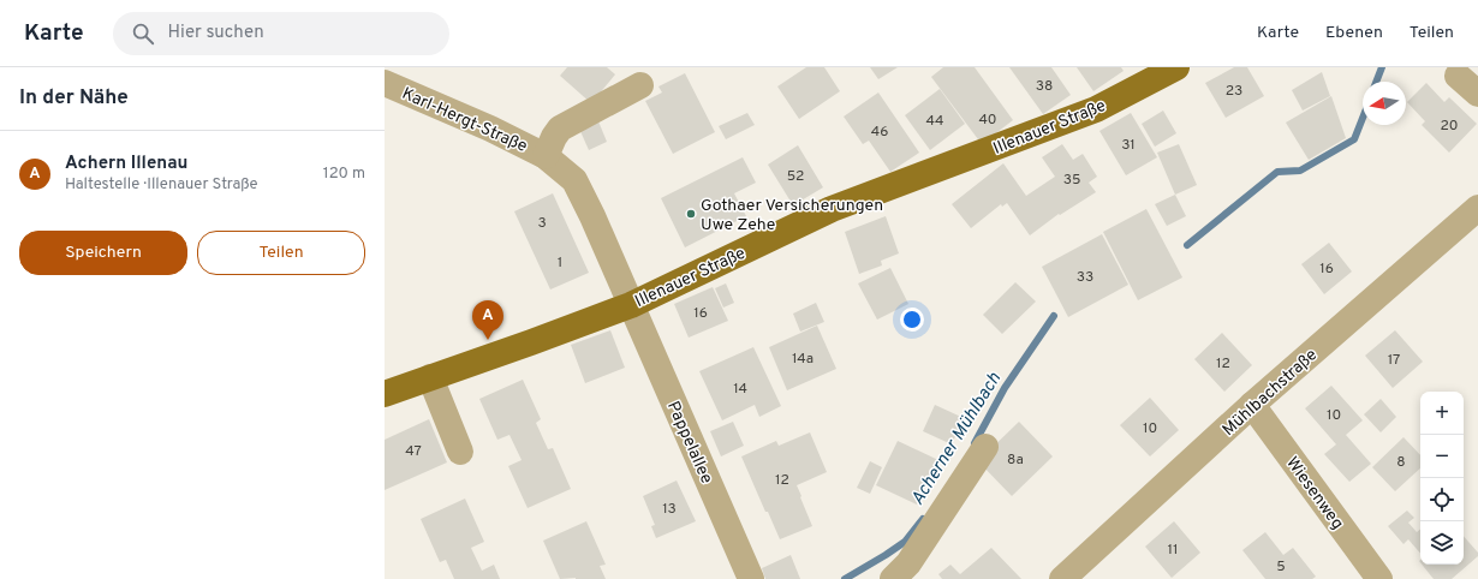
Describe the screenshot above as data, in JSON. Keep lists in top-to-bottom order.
{
  "streets": {
    "main road": ["Illenauer Straße"],
    "street": [
      "Karl-Hergt-Straße",
      "Mühlbachstraße",
      "Pappelallee",
      "Wiesenweg"
    ]
  },
  "crossings": [
    ["Karl-Hergt-Straße", "Illenauer Straße"],
    ["Karl-Hergt-Straße", "Pappelallee"],
    ["Illenauer Straße", "Pappelallee"],
    ["Mühlbachstraße", "Wiesenweg"]
  ],
  "water": ["Acherner Mühlbach"],
  "places": ["Gothaer Versicherungen Uwe Zehe"],
  "house_numbers": [
    "38",
    "23",
    "40",
    "44",
    "20",
    "46",
    "31",
    "52",
    "35",
    "3",
    "1",
    "16",
    "33",
    "16",
    "14a",
    "17",
    "12",
    "14",
    "10",
    "10",
    "47",
    "8a",
    "8",
    "12",
    "13",
    "11",
    "5"
  ],
  "north": "left",
  "page": {
    "header": "Karte",
    "search": "Hier suchen",
    "nav": ["Karte", "Ebenen", "Teilen"],
    "heading": "In der Nähe",
    "list": [
      {
        "mark": "A",
        "name": "Achern Illenau",
        "note": "Haltestelle · Illenauer Straße",
        "value": "120 m"
      }
    ],
    "buttons": ["Speichern", "Teilen"],
    "pins": "A",
    "map_buttons": ["+", "−"]
  }
}
